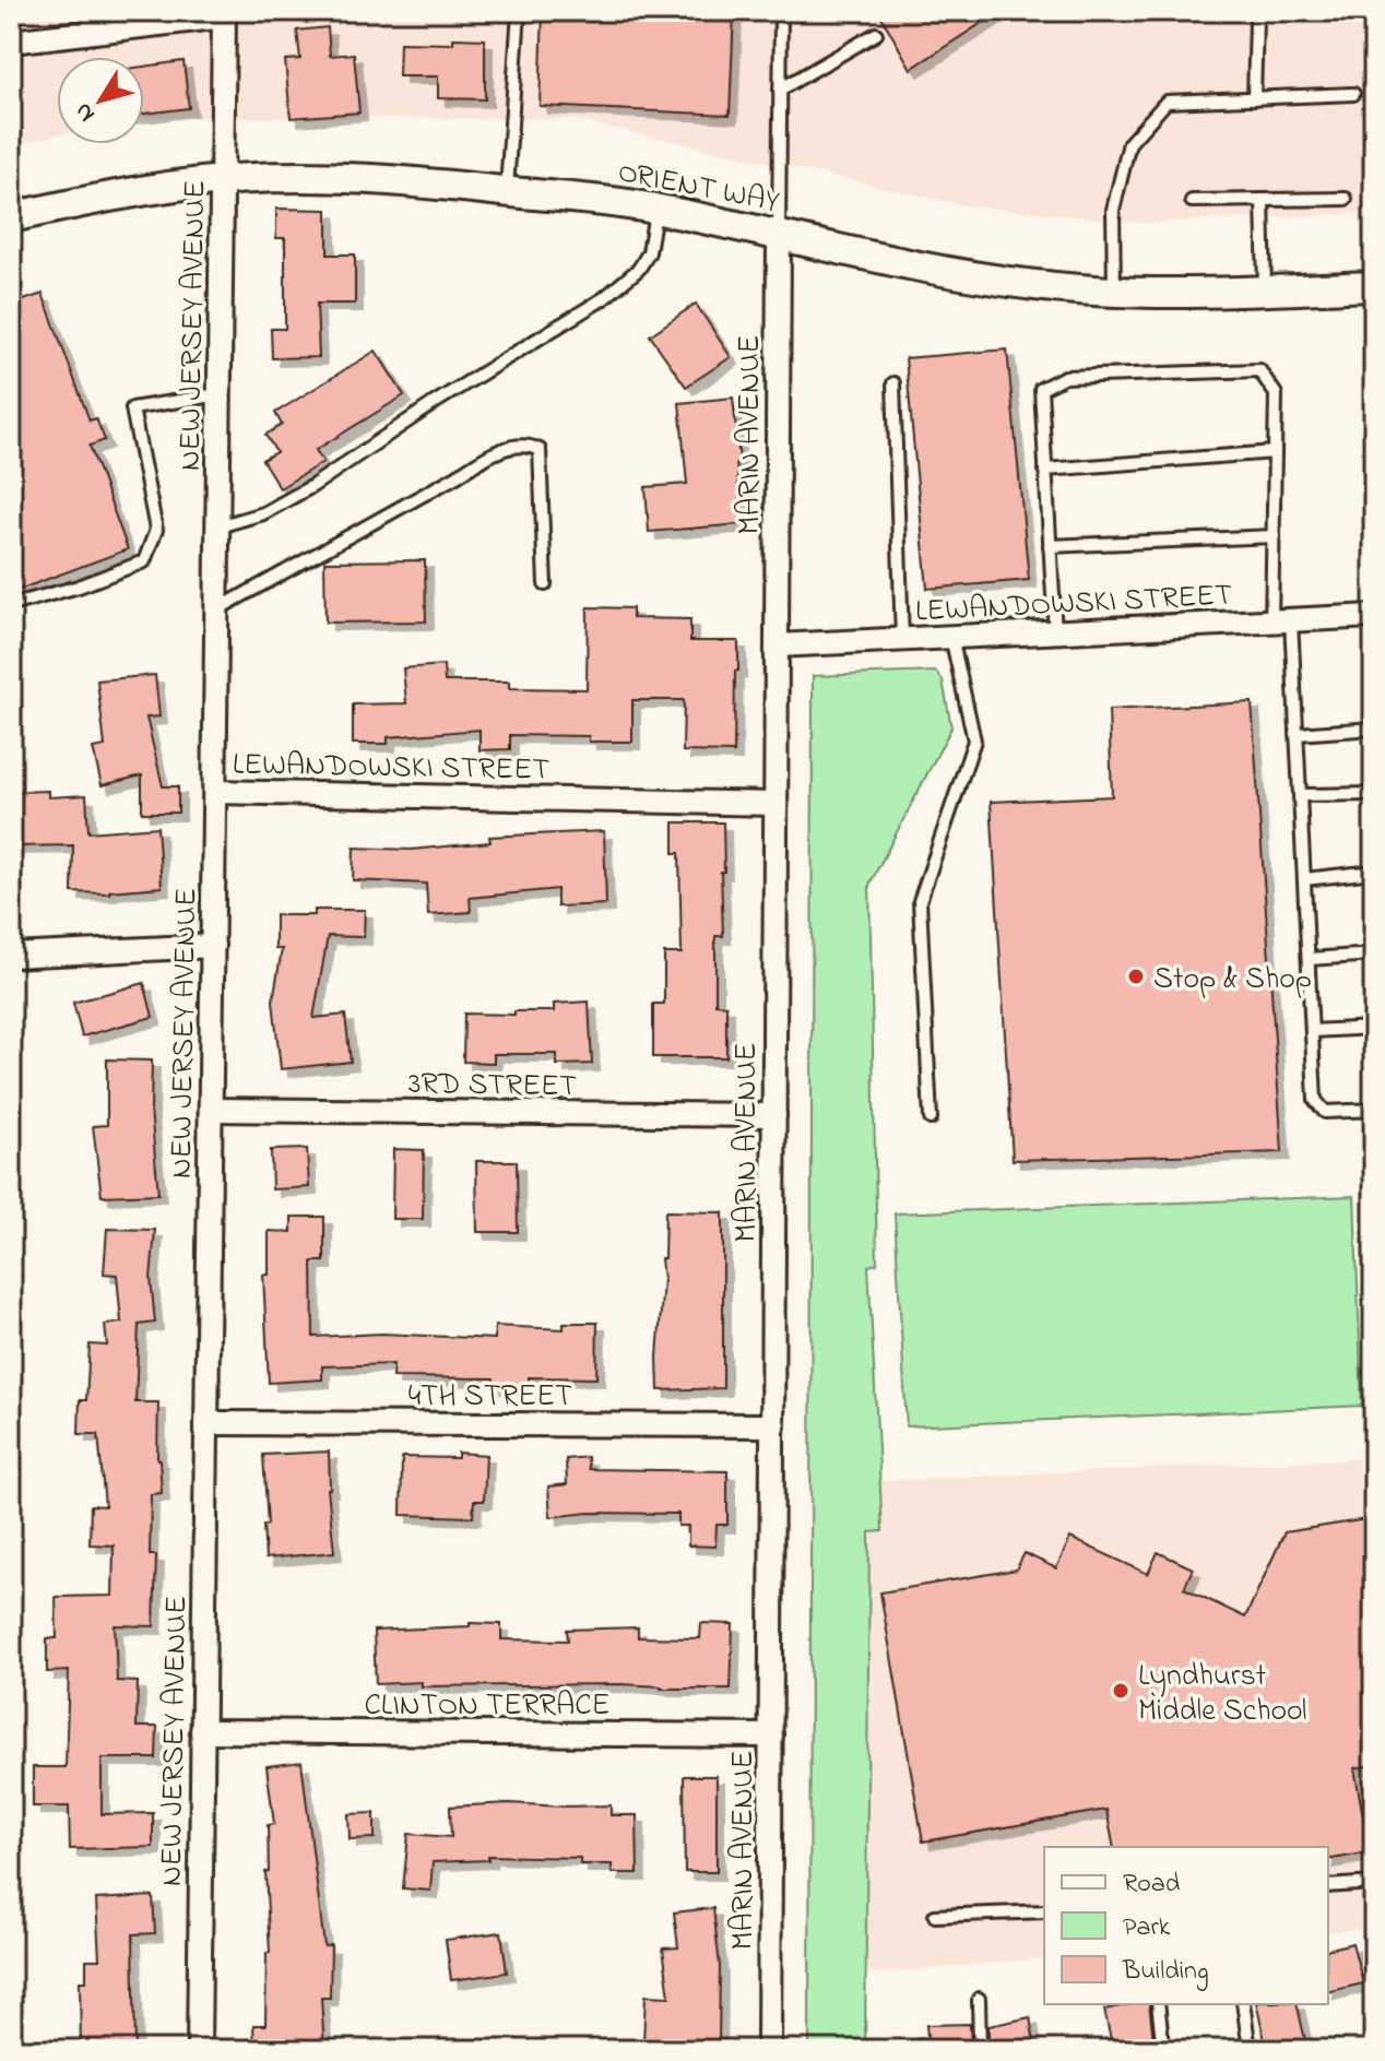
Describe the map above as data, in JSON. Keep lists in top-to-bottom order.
{
  "streets": {
    "street": [
      "ORIENT WAY",
      "NEW JERSEY AVENUE",
      "MARIN AVENUE",
      "LEWANDOWSKI STREET",
      "3RD STREET",
      "4TH STREET",
      "CLINTON TERRACE"
    ]
  },
  "crossings": [
    ["ORIENT WAY", "NEW JERSEY AVENUE"],
    ["ORIENT WAY", "MARIN AVENUE"],
    ["NEW JERSEY AVENUE", "LEWANDOWSKI STREET"],
    ["NEW JERSEY AVENUE", "3RD STREET"],
    ["NEW JERSEY AVENUE", "4TH STREET"],
    ["NEW JERSEY AVENUE", "CLINTON TERRACE"],
    ["MARIN AVENUE", "LEWANDOWSKI STREET"],
    ["MARIN AVENUE", "3RD STREET"],
    ["MARIN AVENUE", "4TH STREET"],
    ["MARIN AVENUE", "CLINTON TERRACE"]
  ],
  "places": ["Stop & Shop", "Lyndhurst Middle School"],
  "legend": ["Road", "Park", "Building"],
  "north": "bottom left"
}
